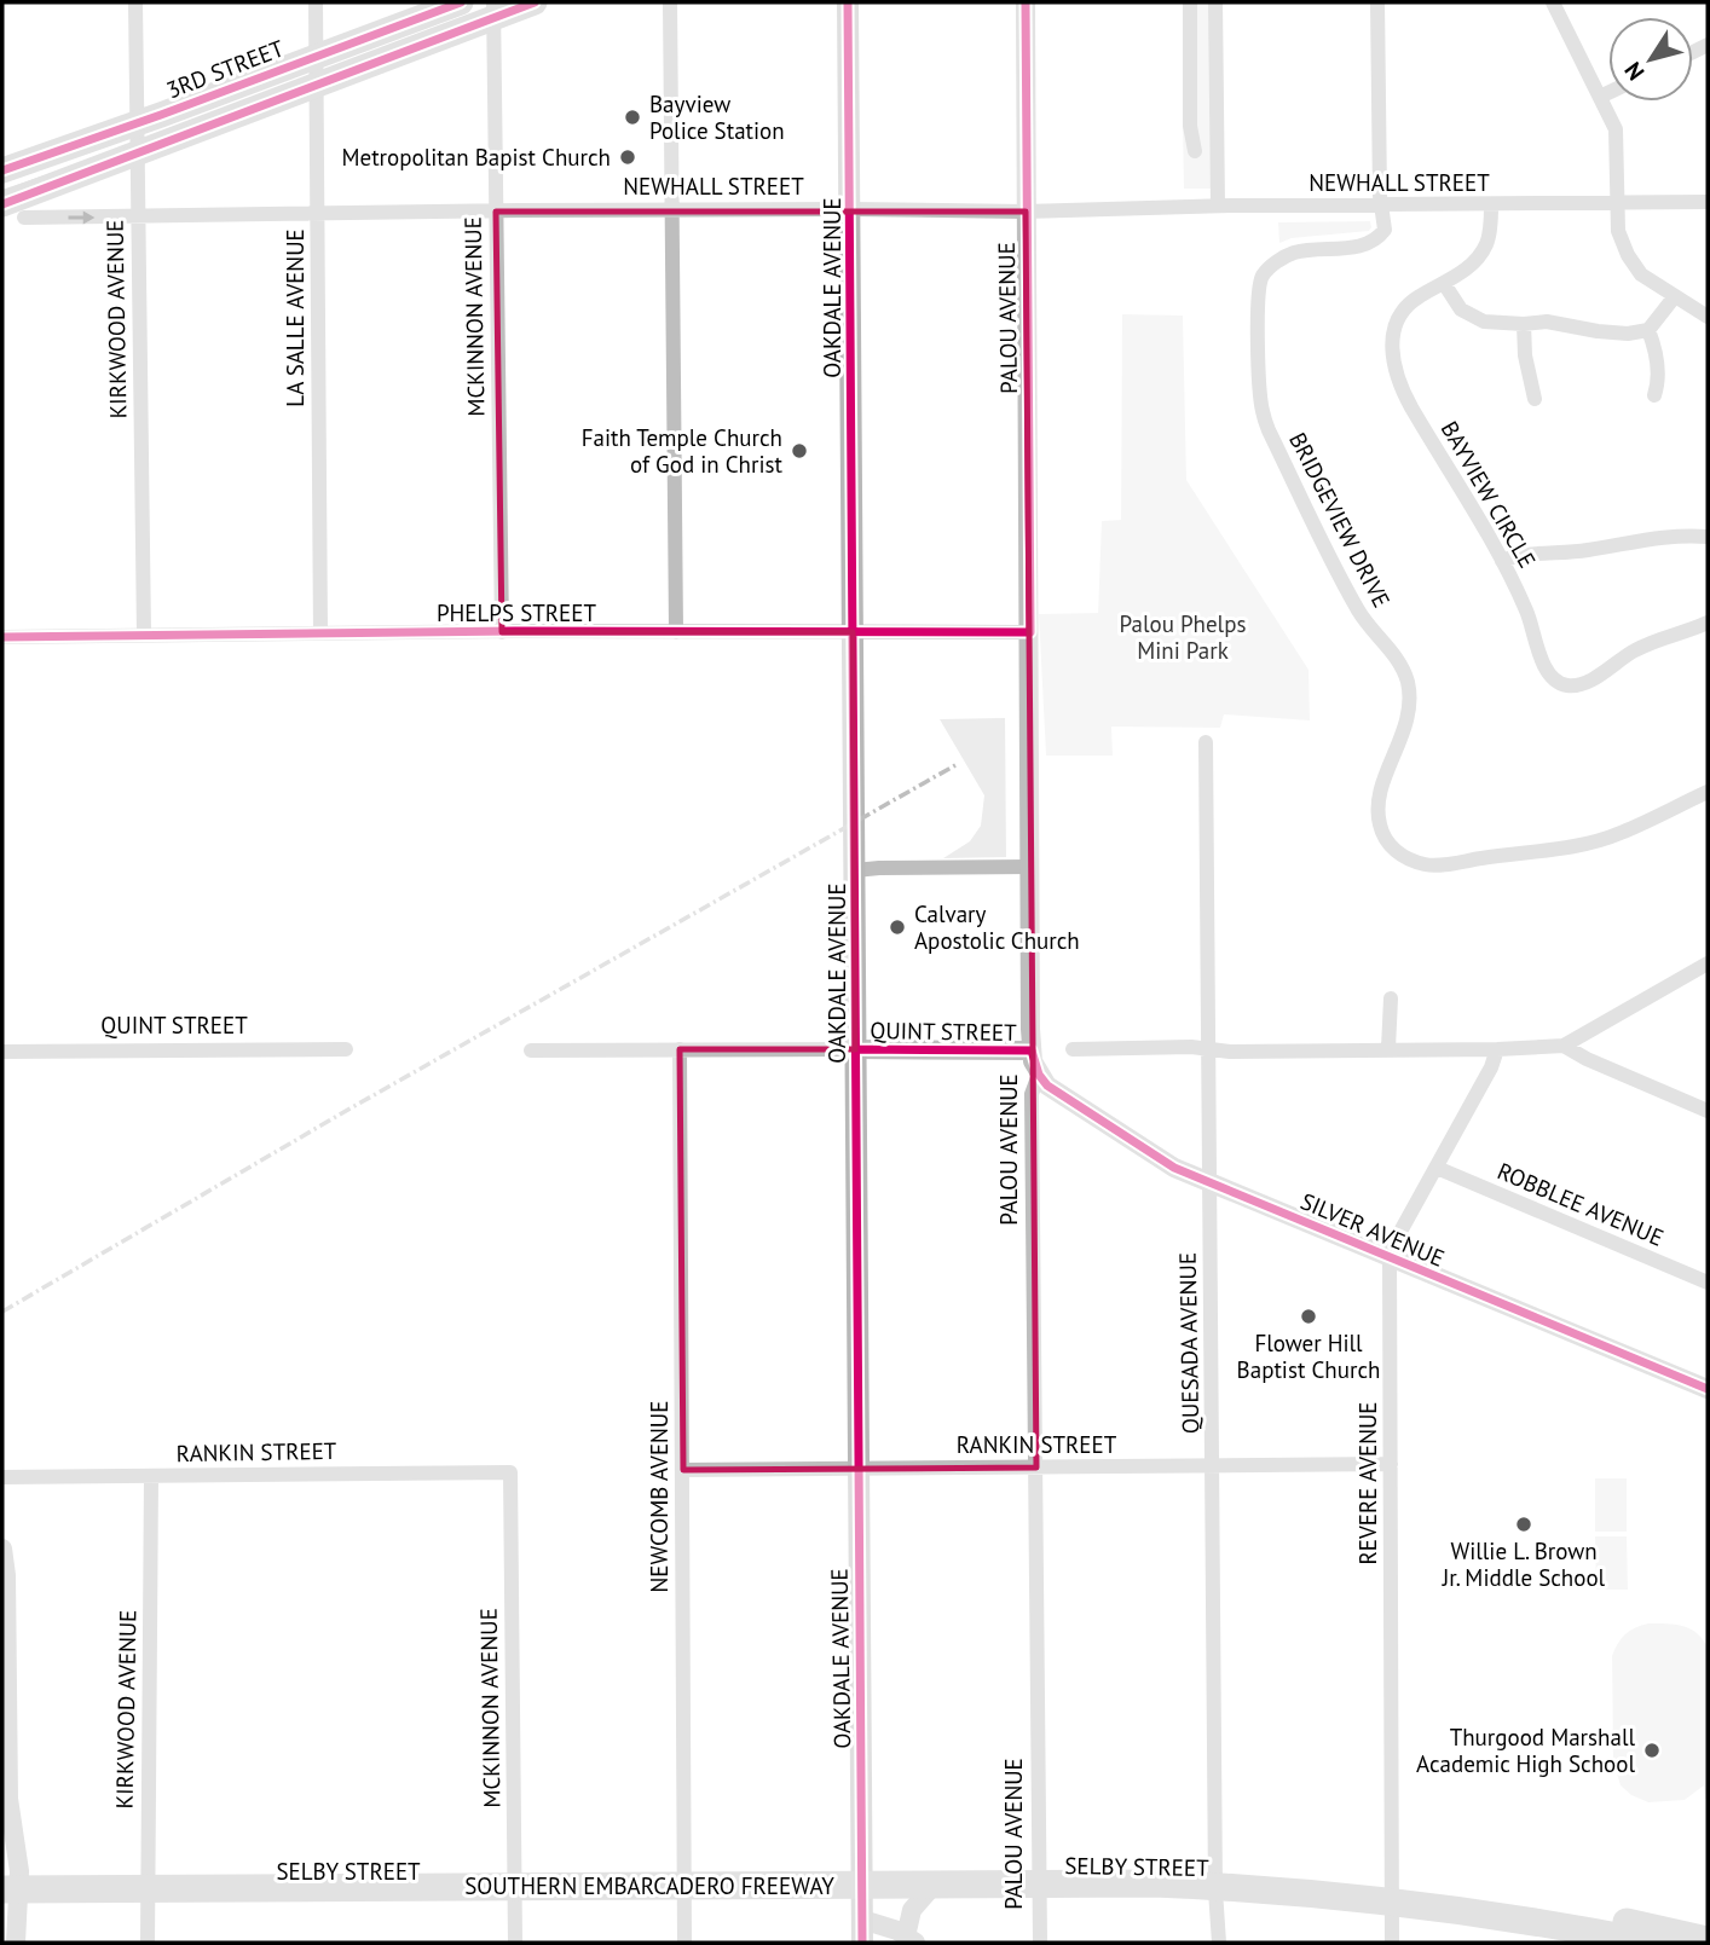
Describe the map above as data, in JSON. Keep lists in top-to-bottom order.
{
  "streets": {
    "highway": ["SOUTHERN EMBARCADERO FREEWAY"],
    "main road": ["3RD STREET", "OAKDALE AVENUE"],
    "street": [
      "NEWHALL STREET",
      "MCKINNON AVENUE",
      "LA SALLE AVENUE",
      "PALOU AVENUE",
      "KIRKWOOD AVENUE",
      "BAYVIEW CIRCLE",
      "BRIDGEVIEW DRIVE",
      "PHELPS STREET",
      "QUINT STREET",
      "ROBBLEE AVENUE",
      "SILVER AVENUE",
      "QUESADA AVENUE",
      "RANKIN STREET",
      "REVERE AVENUE",
      "NEWCOMB AVENUE",
      "SELBY STREET"
    ]
  },
  "crossings": [
    ["3RD STREET", "NEWHALL STREET"],
    ["3RD STREET", "MCKINNON AVENUE"],
    ["3RD STREET", "LA SALLE AVENUE"],
    ["3RD STREET", "KIRKWOOD AVENUE"],
    ["NEWHALL STREET", "OAKDALE AVENUE"],
    ["NEWHALL STREET", "MCKINNON AVENUE"],
    ["NEWHALL STREET", "LA SALLE AVENUE"],
    ["NEWHALL STREET", "PALOU AVENUE"],
    ["NEWHALL STREET", "KIRKWOOD AVENUE"],
    ["NEWHALL STREET", "BAYVIEW CIRCLE"],
    ["NEWHALL STREET", "BRIDGEVIEW DRIVE"],
    ["OAKDALE AVENUE", "PHELPS STREET"],
    ["OAKDALE AVENUE", "QUINT STREET"],
    ["OAKDALE AVENUE", "RANKIN STREET"],
    ["OAKDALE AVENUE", "SELBY STREET"],
    ["MCKINNON AVENUE", "PHELPS STREET"],
    ["MCKINNON AVENUE", "RANKIN STREET"],
    ["MCKINNON AVENUE", "SELBY STREET"],
    ["LA SALLE AVENUE", "PHELPS STREET"],
    ["PALOU AVENUE", "PHELPS STREET"],
    ["PALOU AVENUE", "QUINT STREET"],
    ["PALOU AVENUE", "SILVER AVENUE"],
    ["PALOU AVENUE", "RANKIN STREET"],
    ["PALOU AVENUE", "SELBY STREET"],
    ["KIRKWOOD AVENUE", "PHELPS STREET"],
    ["KIRKWOOD AVENUE", "RANKIN STREET"],
    ["QUINT STREET", "NEWCOMB AVENUE"],
    ["ROBBLEE AVENUE", "REVERE AVENUE"],
    ["SILVER AVENUE", "QUESADA AVENUE"],
    ["SILVER AVENUE", "REVERE AVENUE"],
    ["QUESADA AVENUE", "RANKIN STREET"],
    ["QUESADA AVENUE", "SELBY STREET"],
    ["RANKIN STREET", "REVERE AVENUE"],
    ["RANKIN STREET", "NEWCOMB AVENUE"],
    ["REVERE AVENUE", "SELBY STREET"],
    ["REVERE AVENUE", "SOUTHERN EMBARCADERO FREEWAY"],
    ["NEWCOMB AVENUE", "SELBY STREET"],
    ["SELBY STREET", "SOUTHERN EMBARCADERO FREEWAY"]
  ],
  "parks": ["Palou Phelps Mini Park"],
  "places": [
    "Bayview Police Station",
    "Metropolitan Bapist Church",
    "Faith Temple Church of God in Christ",
    "Calvary Apostolic Church",
    "Flower Hill Baptist Church",
    "Willie L. Brown Jr. Middle School",
    "Thurgood Marshall Academic High School"
  ],
  "north": "bottom left"
}
